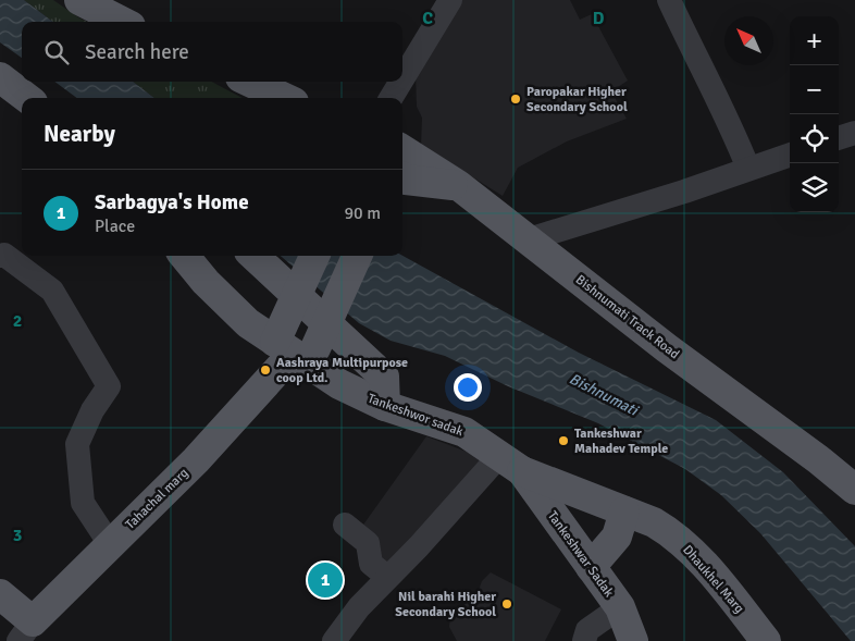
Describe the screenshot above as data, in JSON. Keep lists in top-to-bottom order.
{
  "streets": {
    "main road": [
      "Bishnumati Track Road",
      "Tankeshwor sadak",
      "Tahachal marg",
      "Tankeshwar Sadak",
      "Dhaukhel Marg"
    ]
  },
  "crossings": [
    ["Tankeshwor sadak", "Tahachal marg"],
    ["Tankeshwor sadak", "Tankeshwar Sadak"],
    ["Tankeshwor sadak", "Dhaukhel Marg"],
    ["Tankeshwar Sadak", "Dhaukhel Marg"]
  ],
  "water": ["Bishnumati"],
  "places": [
    "Paropakar Higher Secondary School",
    "Aashraya Multipurpose coop Ltd.",
    "Tankeshwar Mahadev Temple",
    "Nil barahi Higher Secondary School"
  ],
  "north": "top left",
  "page": {
    "map_buttons": ["+", "−"],
    "search": "Search here",
    "heading": "Nearby",
    "list": [
      {
        "mark": "1",
        "name": "Sarbagya's Home",
        "note": "Place",
        "value": "90 m"
      }
    ],
    "pins": "1"
  },
  "grid": {
    "columns": ["C", "D"],
    "rows": ["2", "3"]
  }
}
